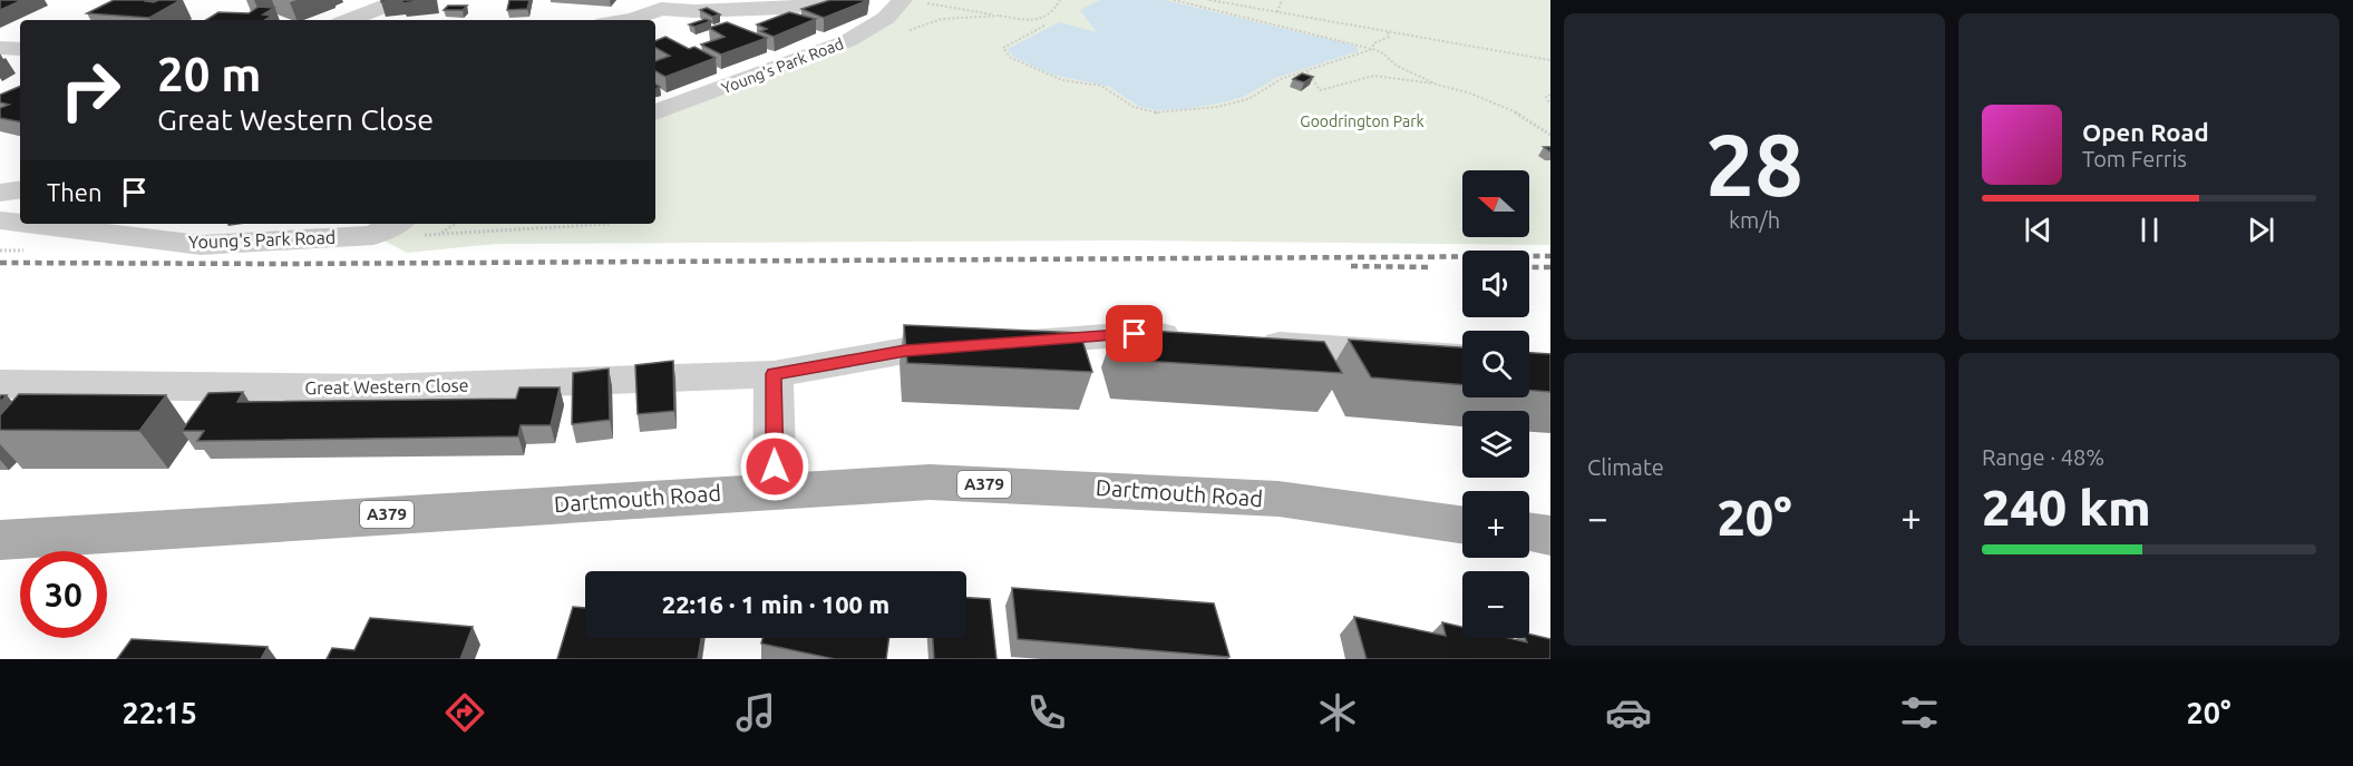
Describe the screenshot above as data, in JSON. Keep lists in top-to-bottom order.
{
  "streets": {
    "main road": ["A379", "Dartmouth Road"],
    "street": ["Young's Park Road", "Great Western Close"]
  },
  "parks": ["Goodrington Park"],
  "north": "left",
  "page": {
    "tile": [
      ["28", "km/h"],
      "Climate",
      ["Range · 48%", "240 km"]
    ],
    "turn": ["20 m", "Great Western Close"],
    "song": ["Open Road", "Tom Ferris"],
    "then": "Then",
    "map_buttons": ["+", "−"],
    "heat": ["−", "20°", "+"],
    "limit": "30",
    "trip": "22:16 · 1 min · 100 m",
    "tabs": ["22:15", "20°"]
  }
}
